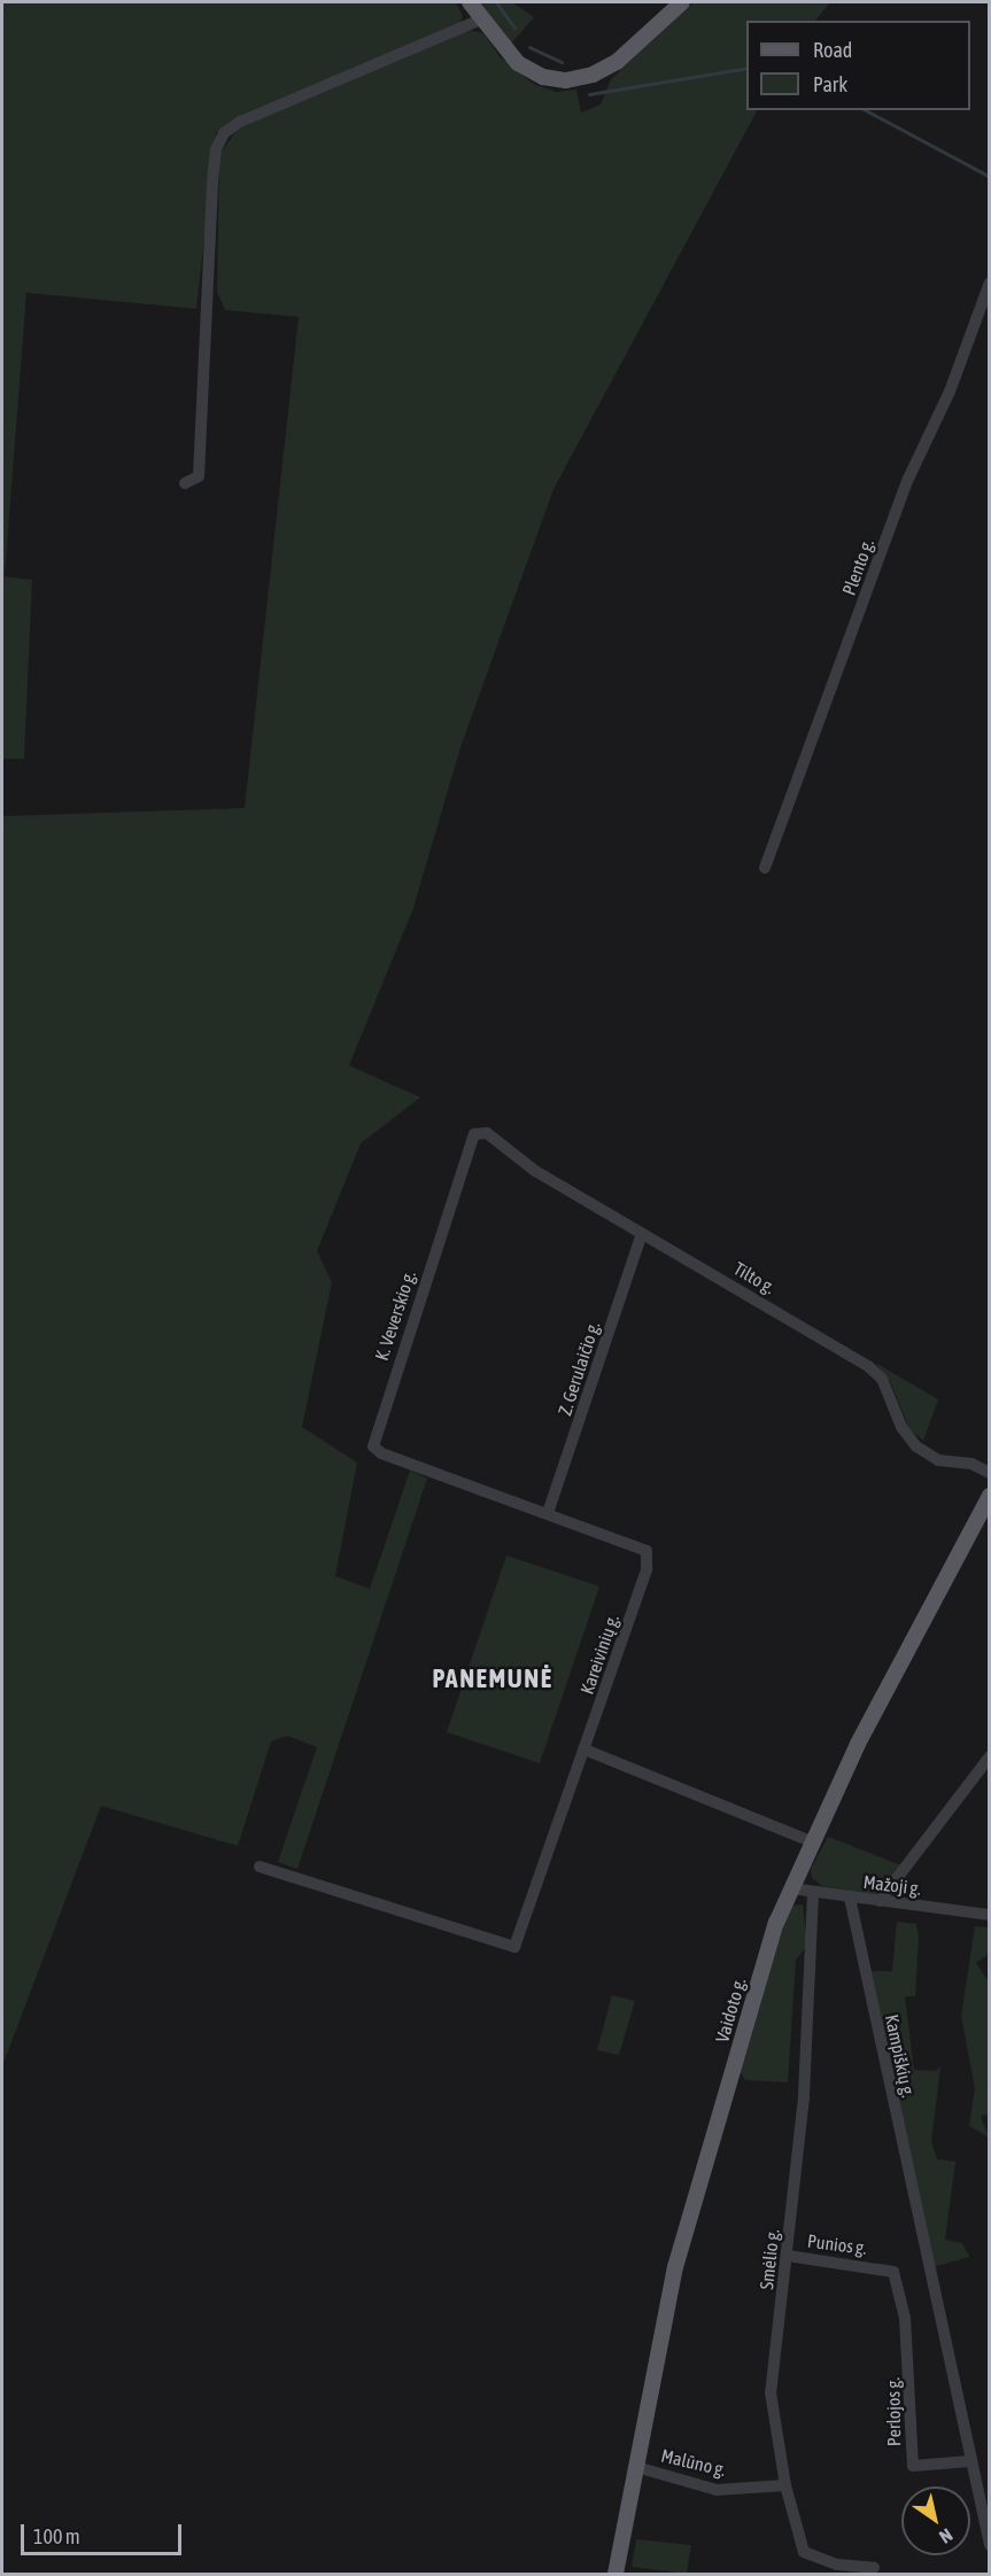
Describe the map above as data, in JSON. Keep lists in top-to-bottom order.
{
  "streets": {
    "main road": ["Vaidoto g."],
    "street": [
      "Plento g.",
      "Tilto g.",
      "K. Veverskio g.",
      "Z. Gerulaičio g.",
      "Kareivinių g.",
      "Mažoji g.",
      "Kampiškių g.",
      "Punios g.",
      "Smėlio g.",
      "Perlojos g.",
      "Malūno g."
    ]
  },
  "crossings": [
    ["Tilto g.", "K. Veverskio g."],
    ["Tilto g.", "Z. Gerulaičio g."],
    ["K. Veverskio g.", "Kareivinių g."],
    ["Z. Gerulaičio g.", "Kareivinių g."],
    ["Mažoji g.", "Vaidoto g."],
    ["Mažoji g.", "Kampiškių g."],
    ["Mažoji g.", "Smėlio g."],
    ["Vaidoto g.", "Malūno g."],
    ["Kampiškių g.", "Perlojos g."],
    ["Punios g.", "Smėlio g."],
    ["Punios g.", "Perlojos g."],
    ["Smėlio g.", "Malūno g."]
  ],
  "districts": ["PANEMUNĖ"],
  "legend": ["Road", "Park"],
  "scale_bar": "100 m",
  "north": "bottom right"
}
